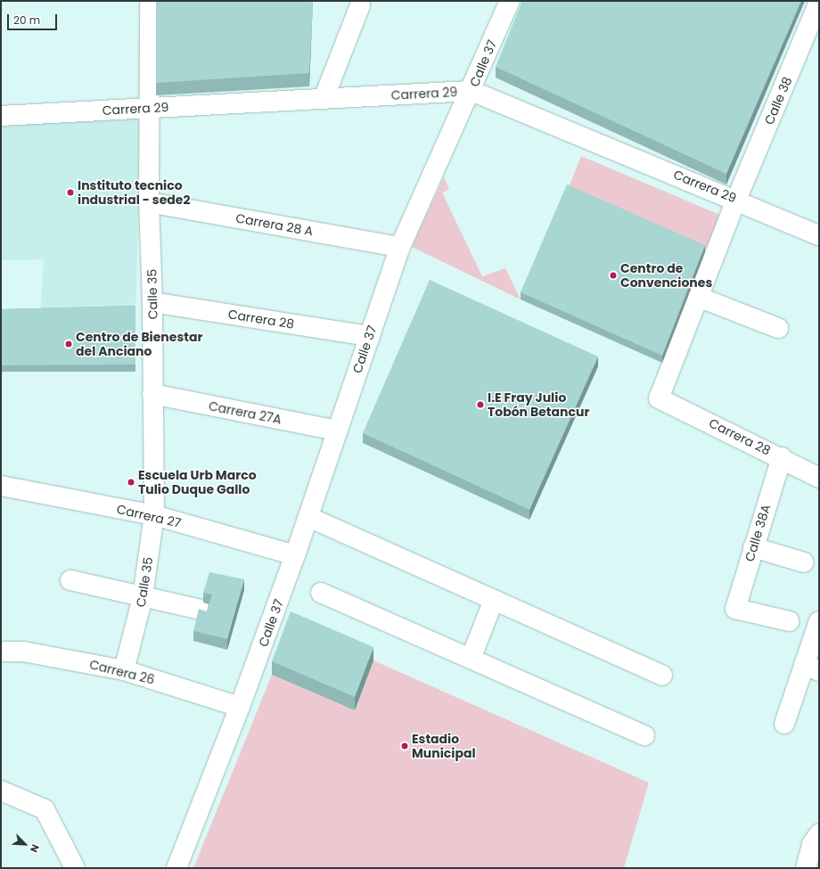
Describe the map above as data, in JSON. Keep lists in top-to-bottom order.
{
  "streets": {
    "street": [
      "Calle 37",
      "Carrera 29",
      "Calle 38",
      "Carrera 28 A",
      "Calle 35",
      "Carrera 28",
      "Carrera 27A",
      "Carrera 27",
      "Calle 38A",
      "Carrera 26"
    ]
  },
  "crossings": [
    ["Calle 37", "Carrera 29"],
    ["Calle 37", "Carrera 28 A"],
    ["Calle 37", "Carrera 28"],
    ["Calle 37", "Carrera 27A"],
    ["Calle 37", "Carrera 27"],
    ["Calle 37", "Carrera 26"],
    ["Carrera 29", "Calle 38"],
    ["Carrera 29", "Calle 35"],
    ["Calle 38", "Carrera 28"],
    ["Carrera 28 A", "Calle 35"],
    ["Calle 35", "Carrera 28"],
    ["Calle 35", "Carrera 27A"],
    ["Calle 35", "Carrera 27"],
    ["Calle 35", "Carrera 26"],
    ["Carrera 28", "Calle 38A"]
  ],
  "places": [
    "Instituto tecnico industrial - sede2",
    "Centro de Convenciones",
    "Centro de Bienestar del Anciano",
    "I.E Fray Julio Tobón Betancur",
    "Escuela Urb Marco Tulio Duque Gallo",
    "Estadio Municipal"
  ],
  "scale_bar": "20 m",
  "north": "bottom right"
}
